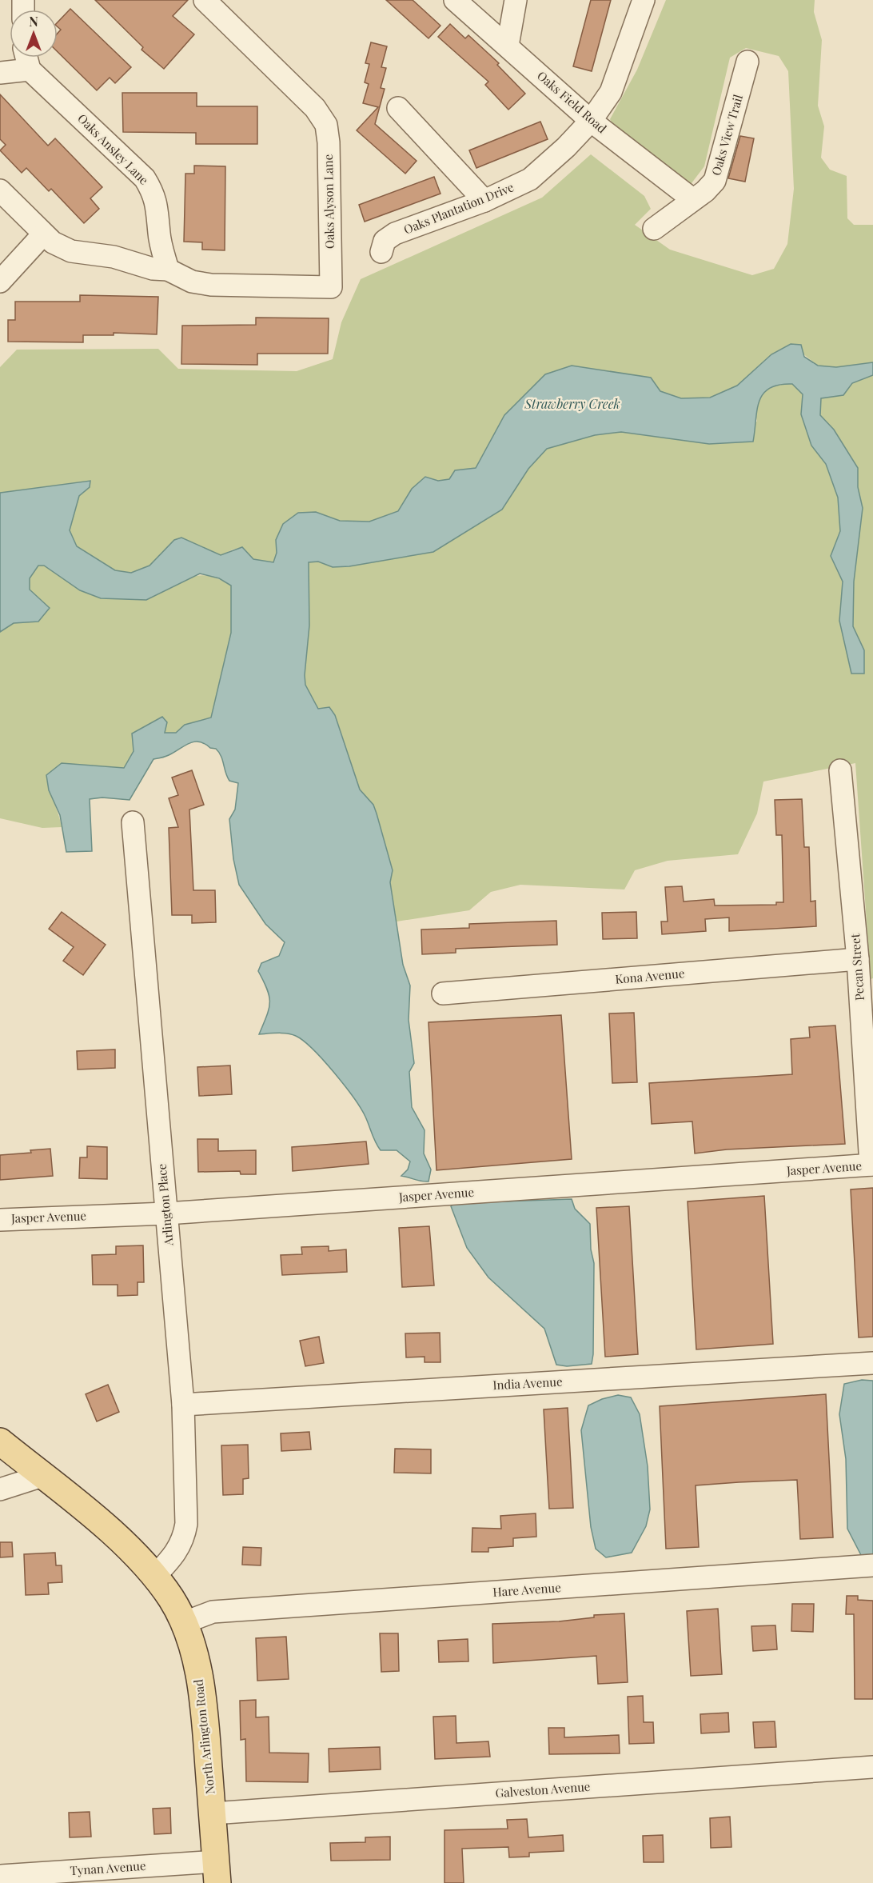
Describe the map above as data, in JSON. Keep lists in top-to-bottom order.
{
  "streets": {
    "main road": ["North Arlington Road"],
    "street": [
      "Oaks Field Road",
      "Oaks View Trail",
      "Oaks Ansley Lane",
      "Oaks Alyson Lane",
      "Oaks Plantation Drive",
      "Pecan Street",
      "Kona Avenue",
      "Jasper Avenue",
      "Arlington Place",
      "India Avenue",
      "Hare Avenue",
      "Galveston Avenue",
      "Tynan Avenue"
    ]
  },
  "crossings": [
    ["Oaks Field Road", "Oaks View Trail"],
    ["Oaks Field Road", "Oaks Plantation Drive"],
    ["Oaks Ansley Lane", "Oaks Alyson Lane"],
    ["Pecan Street", "Kona Avenue"],
    ["Pecan Street", "Jasper Avenue"],
    ["Jasper Avenue", "Arlington Place"],
    ["Arlington Place", "India Avenue"],
    ["Arlington Place", "North Arlington Road"],
    ["Hare Avenue", "North Arlington Road"],
    ["North Arlington Road", "Galveston Avenue"],
    ["North Arlington Road", "Tynan Avenue"]
  ],
  "water": ["Strawberry Creek"],
  "north": "top"
}
